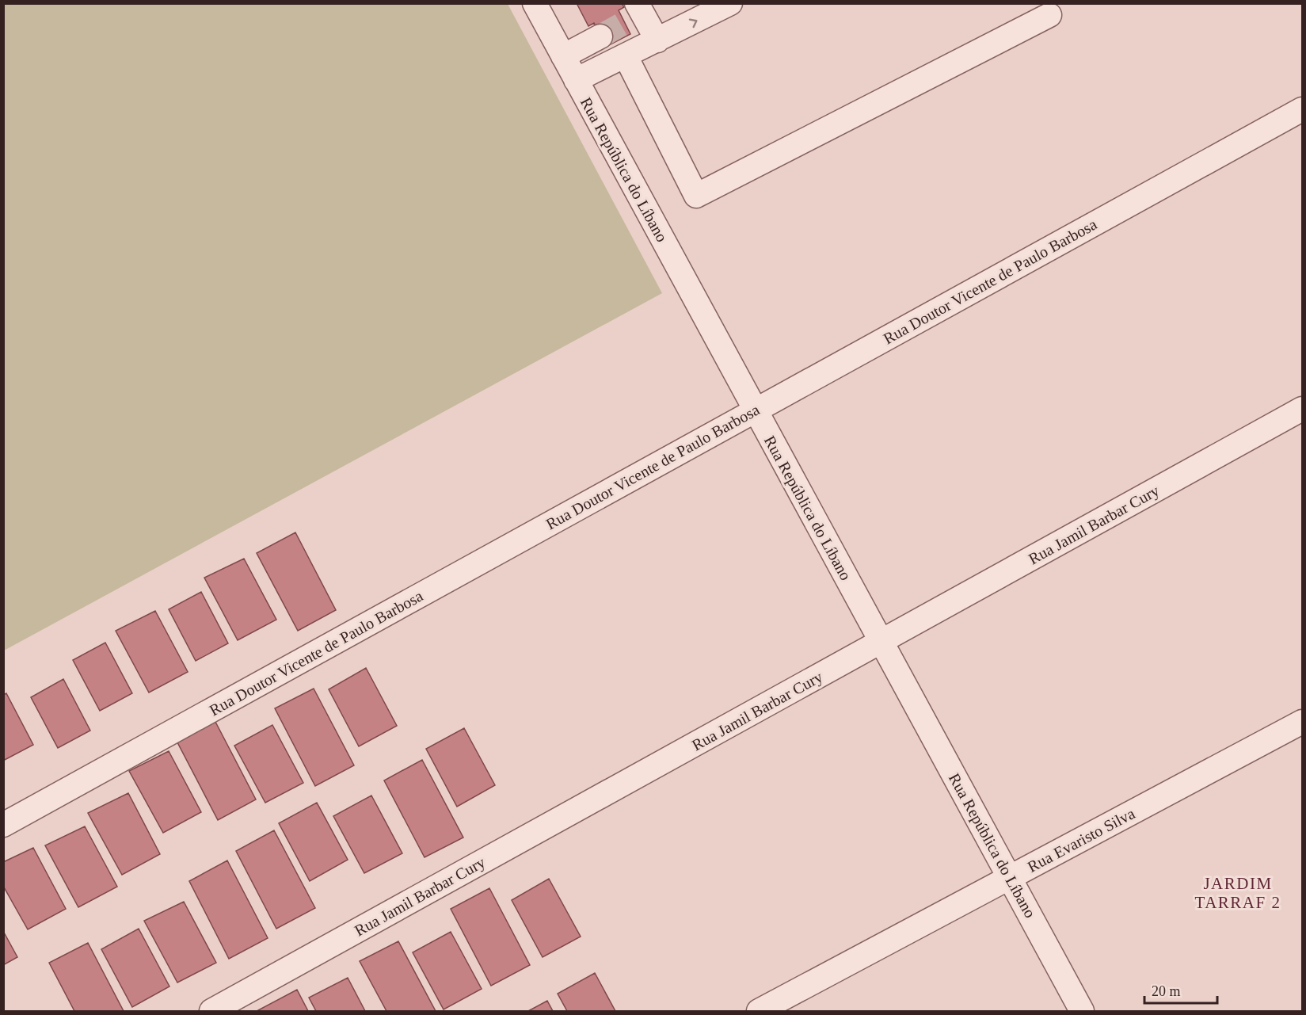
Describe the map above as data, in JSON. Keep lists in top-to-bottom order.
{
  "streets": {
    "street": [
      "Rua República do Líbano",
      "Rua Doutor Vicente de Paulo Barbosa",
      "Rua Jamil Barbar Cury",
      "Rua Evaristo Silva"
    ]
  },
  "crossings": [
    ["Rua República do Líbano", "Rua Doutor Vicente de Paulo Barbosa"],
    ["Rua República do Líbano", "Rua Jamil Barbar Cury"],
    ["Rua República do Líbano", "Rua Evaristo Silva"]
  ],
  "districts": ["JARDIM TARRAF 2"],
  "scale_bar": "20 m"
}
